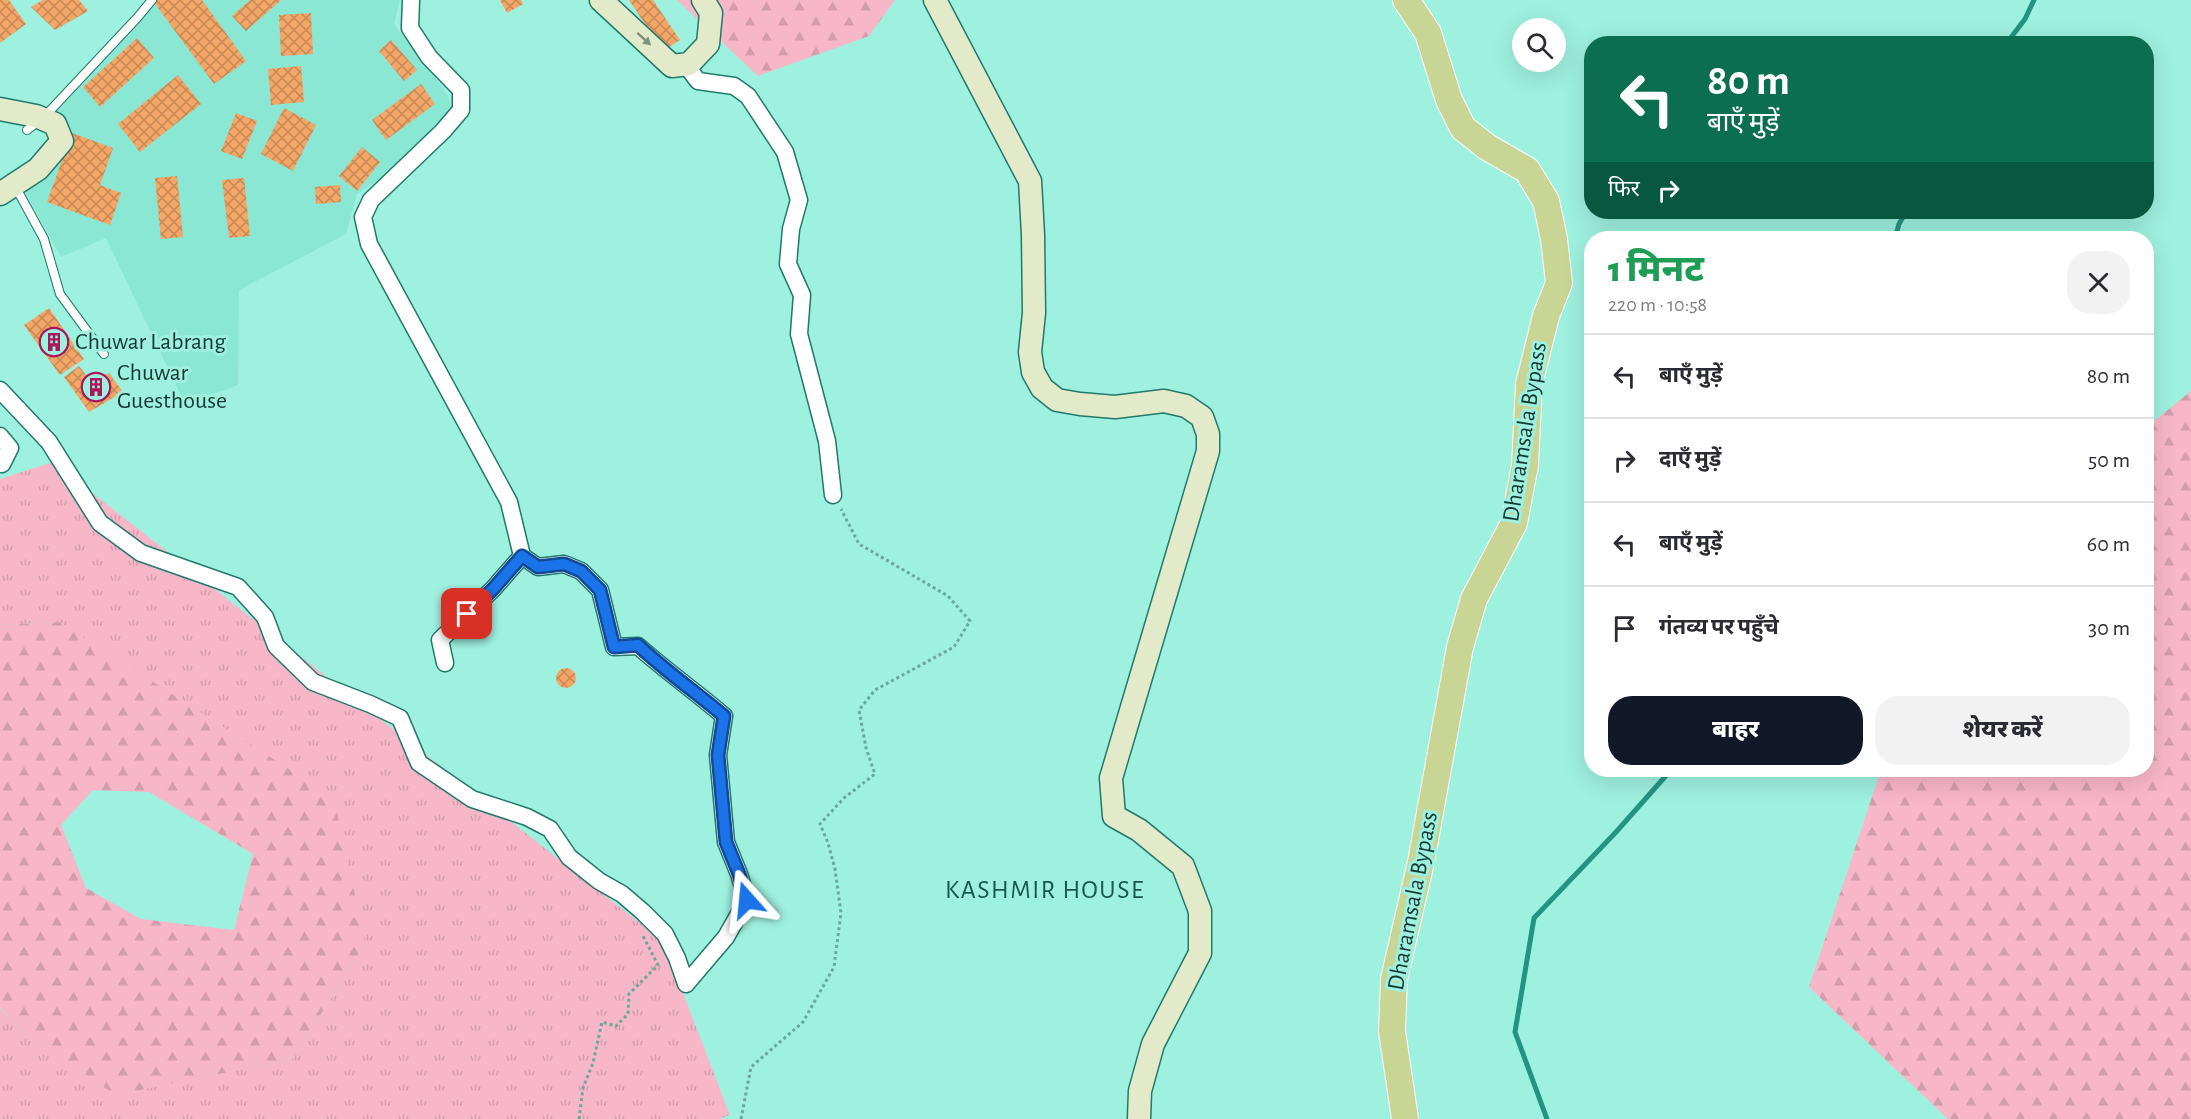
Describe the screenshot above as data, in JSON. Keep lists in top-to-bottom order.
{
  "streets": {
    "main road": ["Dharamsala Bypass"]
  },
  "districts": ["KASHMIR HOUSE"],
  "places": {
    "building": ["Chuwar Labrang", "Chuwar Guesthouse"]
  },
  "page": {
    "turn": ["80 m", "बाएँ मुड़ें"],
    "then": "फिर",
    "heading": ["1 मिनट", "220 m · 10:58"],
    "list": [
      {
        "name": "बाएँ मुड़ें",
        "value": "80 m"
      },
      {
        "name": "दाएँ मुड़ें",
        "value": "50 m"
      },
      {
        "name": "बाएँ मुड़ें",
        "value": "60 m"
      },
      {
        "name": "गंतव्य पर पहुँचे",
        "value": "30 m"
      }
    ],
    "buttons": ["बाहर", "शेयर करें"]
  }
}
